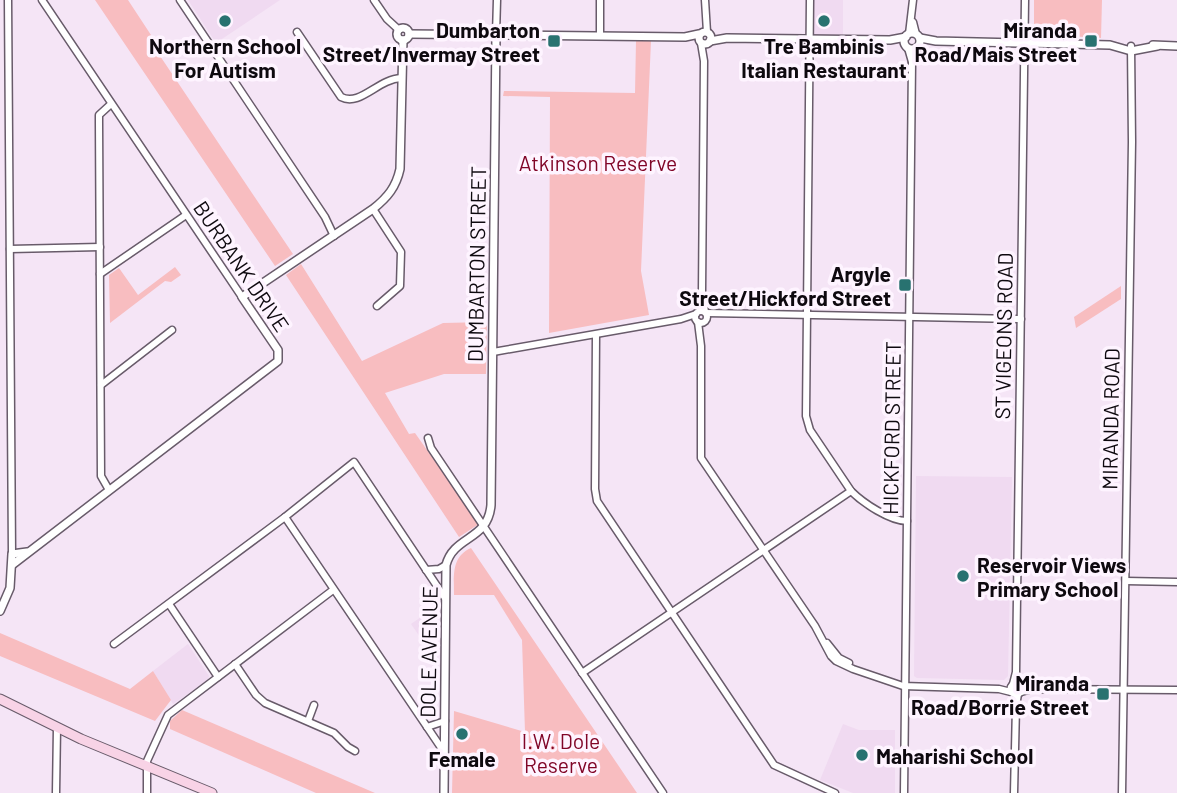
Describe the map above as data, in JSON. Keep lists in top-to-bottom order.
{
  "streets": {
    "street": [
      "DUMBARTON STREET",
      "BURBANK DRIVE",
      "ST VIGEONS ROAD",
      "MIRANDA ROAD",
      "HICKFORD STREET",
      "DOLE AVENUE"
    ]
  },
  "crossings": [
    ["DUMBARTON STREET", "DOLE AVENUE"]
  ],
  "parks": ["Atkinson Reserve", "I.W. Dole Reserve"],
  "places": {
    "other": [
      "Northern School For Autism",
      "Tre Bambinis Italian Restaurant",
      "Reservoir Views Primary School",
      "Female",
      "Maharishi School"
    ],
    "transit": [
      "Dumbarton Street/Invermay Street",
      "Miranda Road/Mais Street",
      "Argyle Street/Hickford Street",
      "Miranda Road/Borrie Street"
    ]
  }
}
